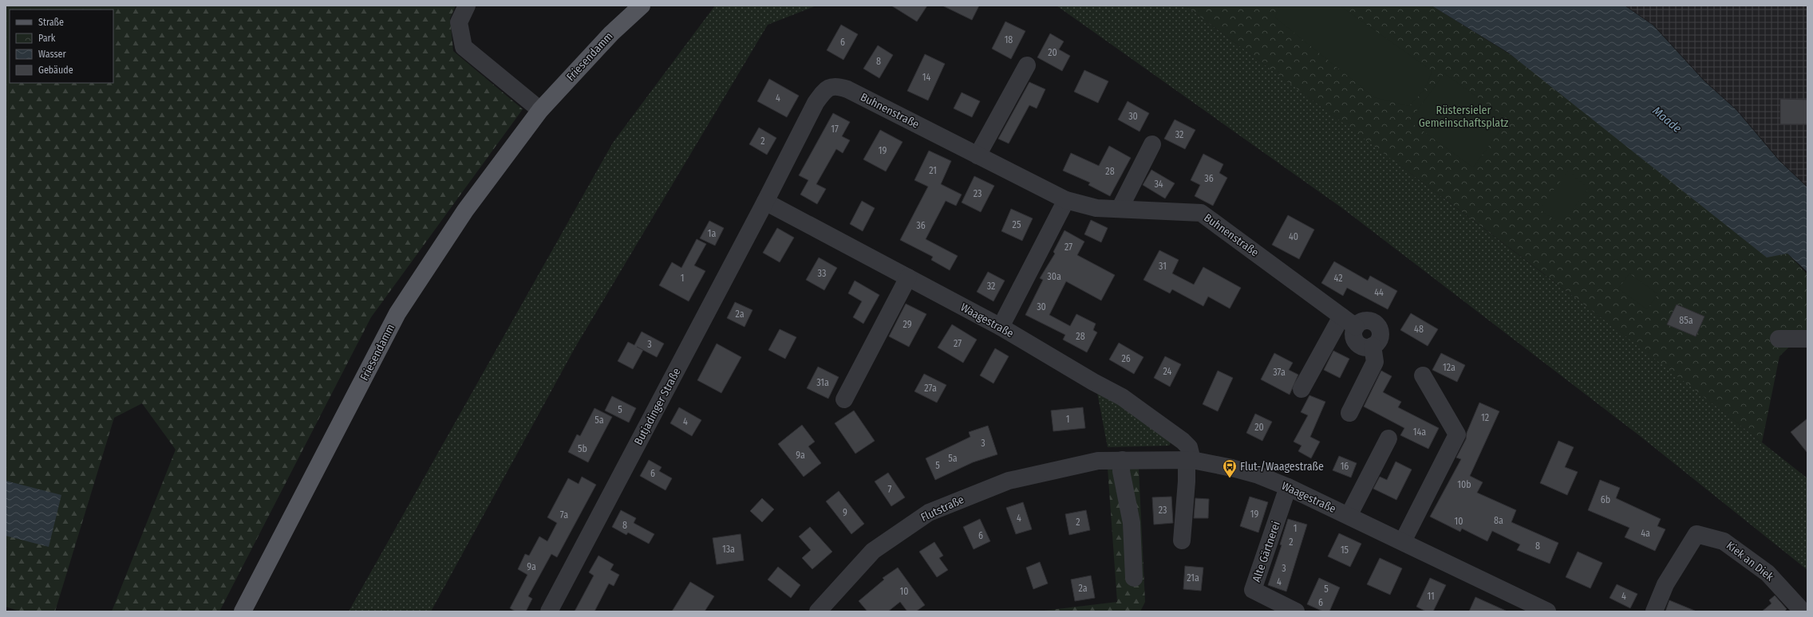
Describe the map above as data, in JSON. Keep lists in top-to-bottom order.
{
  "streets": {
    "main road": ["Friesendamm"],
    "street": [
      "Buhnenstraße",
      "Waagestraße",
      "Butjadinger Straße",
      "Flutstraße",
      "Alte Gärtnerei",
      "Kiek an Diek"
    ]
  },
  "crossings": [
    ["Buhnenstraße", "Waagestraße"],
    ["Buhnenstraße", "Butjadinger Straße"],
    ["Waagestraße", "Butjadinger Straße"],
    ["Waagestraße", "Flutstraße"],
    ["Waagestraße", "Alte Gärtnerei"]
  ],
  "water": ["Maade"],
  "parks": ["Rüstersieler Gemeinschaftsplatz"],
  "places": {
    "bus stop": ["Flut-/Waagestraße"]
  },
  "house_numbers": [
    "18",
    "6",
    "20",
    "8",
    "14",
    "4",
    "30",
    "17",
    "32",
    "2",
    "19",
    "21",
    "28",
    "36",
    "34",
    "23",
    "25",
    "36",
    "1a",
    "40",
    "27",
    "31",
    "33",
    "30a",
    "1",
    "42",
    "32",
    "44",
    "30",
    "2a",
    "85a",
    "29",
    "48",
    "28",
    "27",
    "3",
    "26",
    "12a",
    "24",
    "37a",
    "31a",
    "27a",
    "5",
    "12",
    "1",
    "5a",
    "4",
    "20",
    "14a",
    "3",
    "5b",
    "9a",
    "5a",
    "5",
    "16",
    "6",
    "10b",
    "7",
    "6b",
    "23",
    "9",
    "19",
    "7a",
    "4",
    "8a",
    "10",
    "2",
    "8",
    "1",
    "4a",
    "6",
    "2",
    "8",
    "13a",
    "15",
    "9a",
    "3",
    "21a",
    "4",
    "2a",
    "5",
    "10",
    "11",
    "4",
    "6"
  ],
  "legend": [
    "Straße",
    "Park",
    "Wasser",
    "Gebäude"
  ]
}
